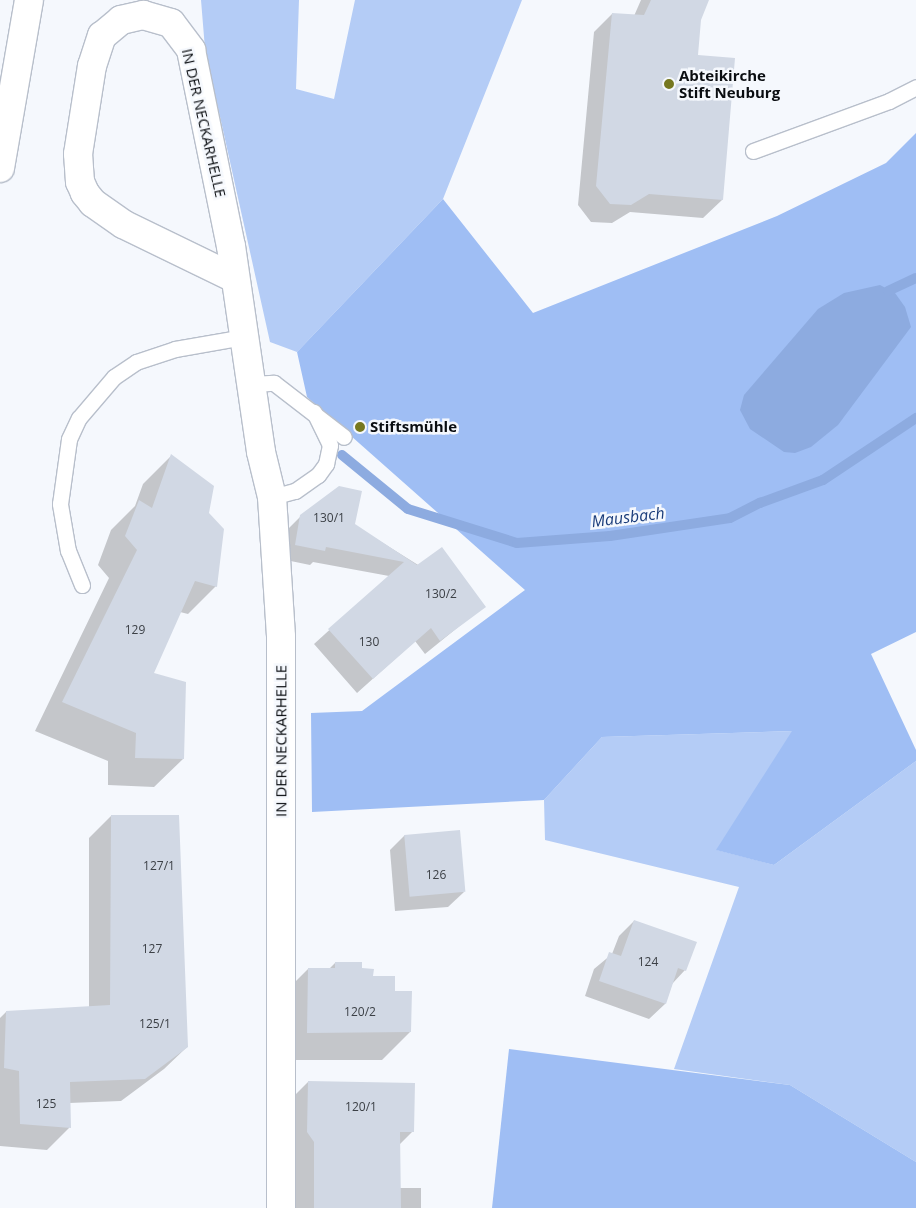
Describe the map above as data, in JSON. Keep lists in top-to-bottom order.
{
  "streets": {
    "street": ["IN DER NECKARHELLE"]
  },
  "water": ["Mausbach"],
  "places": ["Abteikirche Stift Neuburg", "Stiftsmühle"],
  "house_numbers": [
    "130/1",
    "130/2",
    "129",
    "130",
    "127/1",
    "126",
    "127",
    "124",
    "120/2",
    "125/1",
    "125",
    "120/1"
  ]
}
